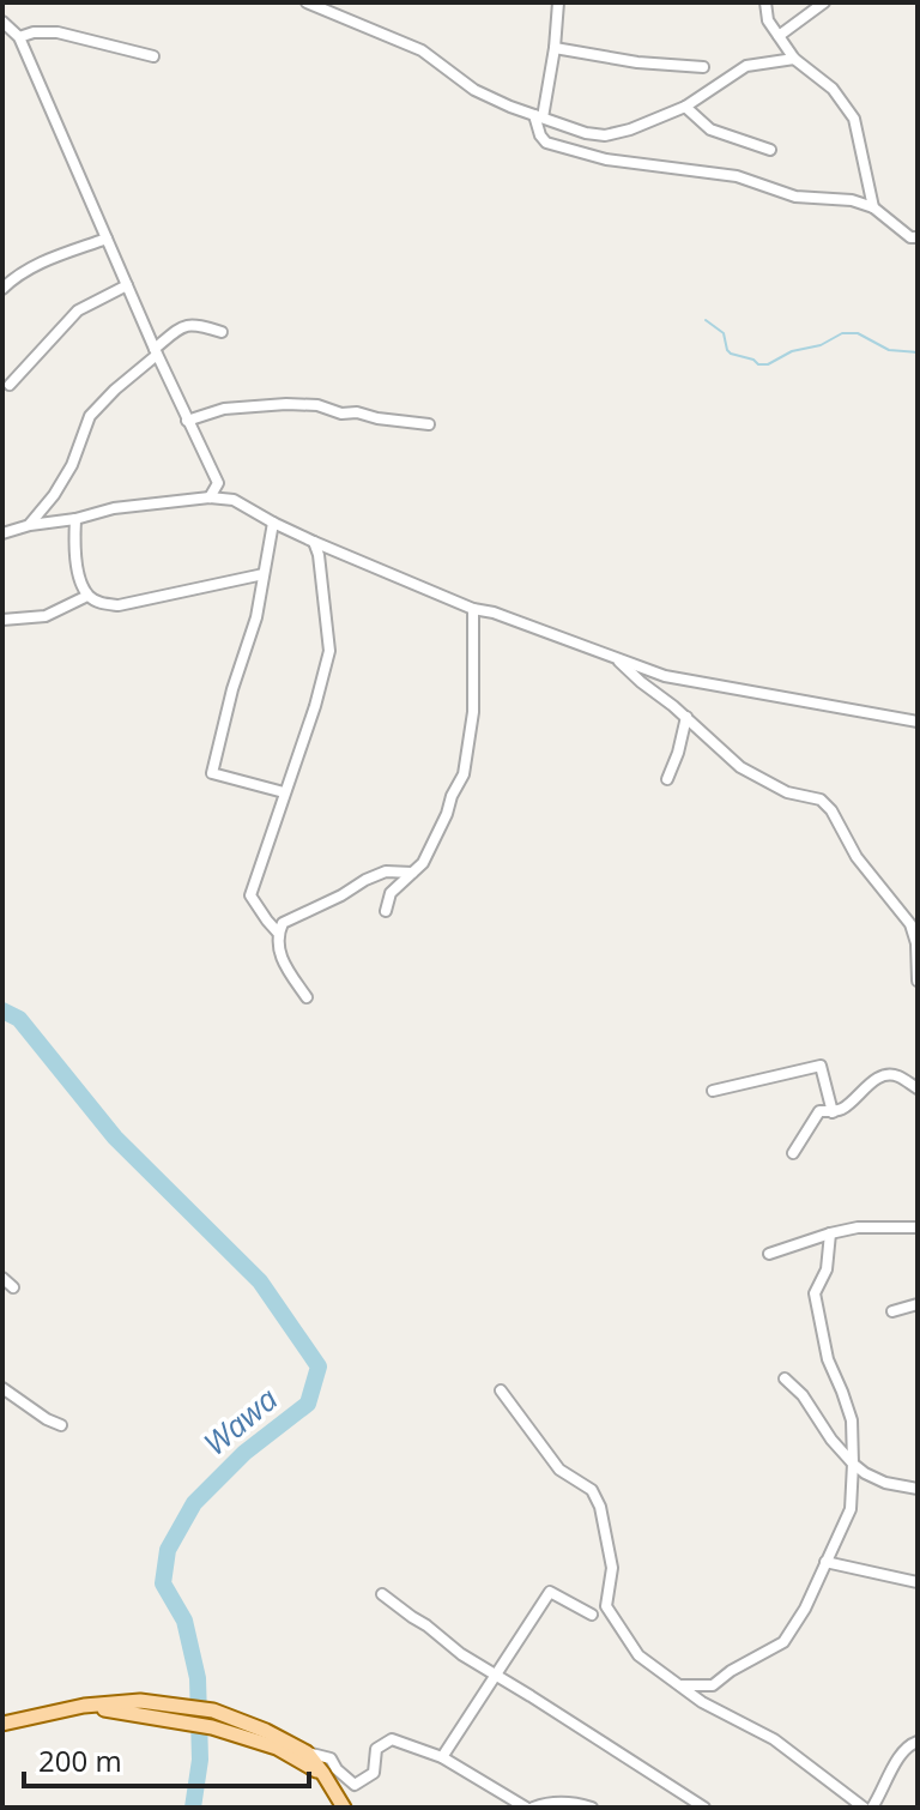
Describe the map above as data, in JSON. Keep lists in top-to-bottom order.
{
  "water": ["Wawa"],
  "scale_bar": "200 m"
}
